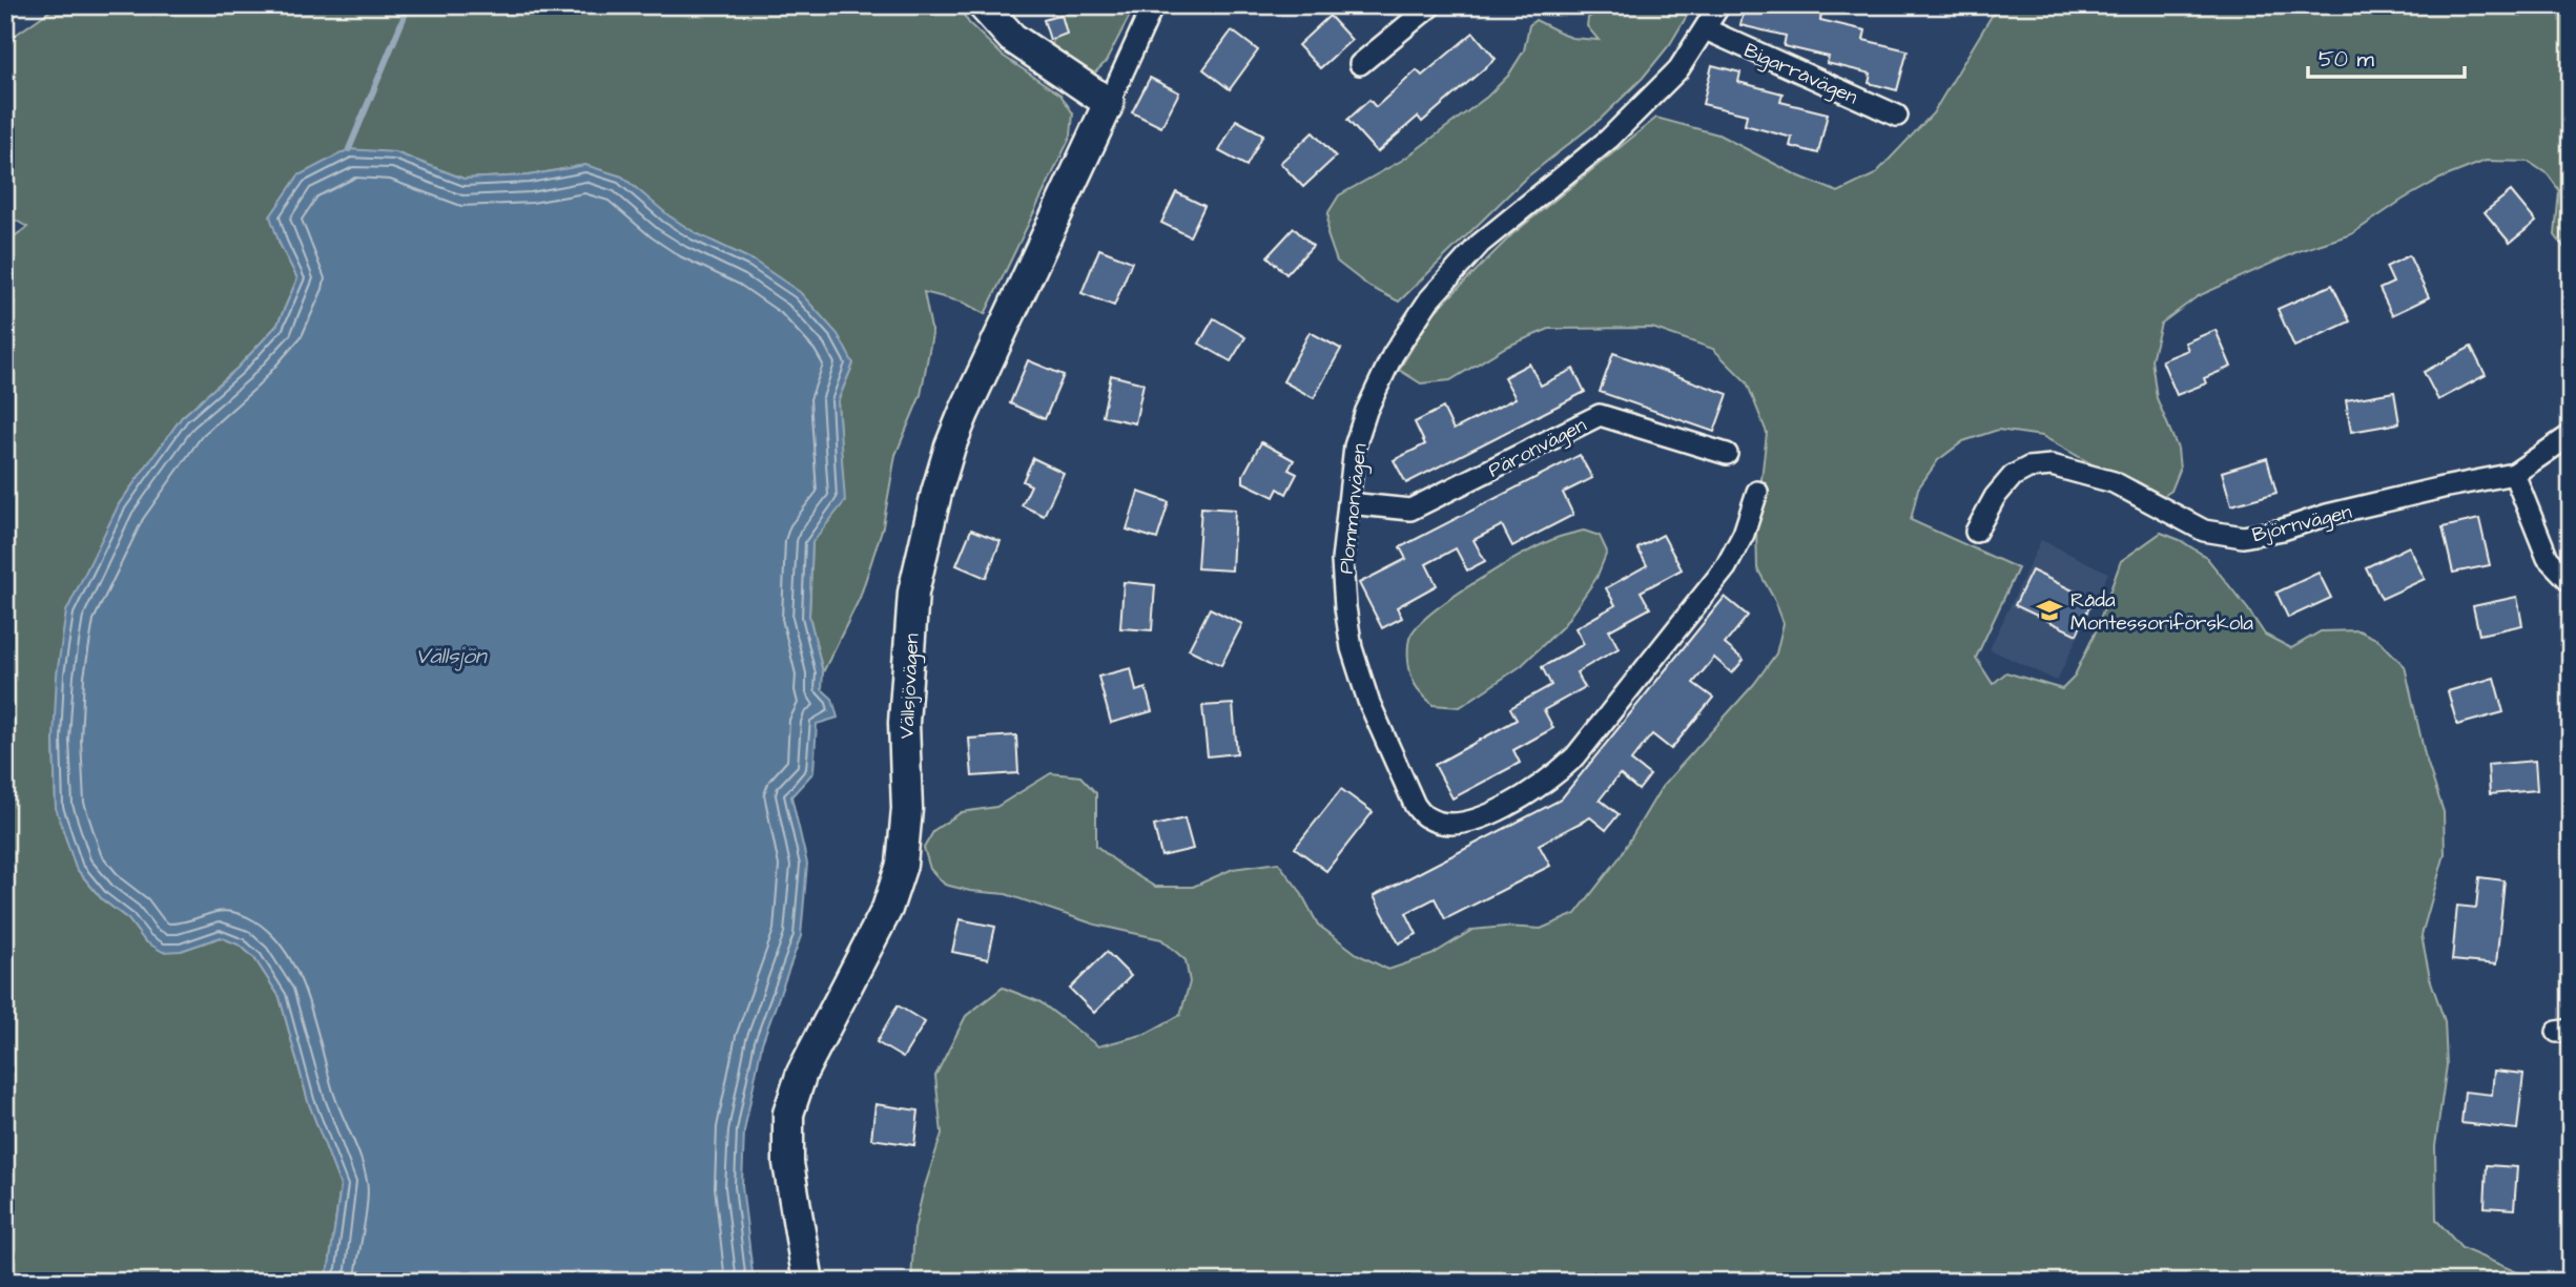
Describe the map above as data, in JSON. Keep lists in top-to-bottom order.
{
  "streets": {
    "street": [
      "Bigarråvägen",
      "Päronvägen",
      "Plommonvägen",
      "Björnvägen",
      "Vällsjövägen"
    ]
  },
  "crossings": [
    ["Bigarråvägen", "Plommonvägen"],
    ["Päronvägen", "Plommonvägen"]
  ],
  "water": ["Vällsjön"],
  "places": {
    "school or university": ["Råda Montessoriförskola"]
  },
  "scale_bar": "50 m"
}
